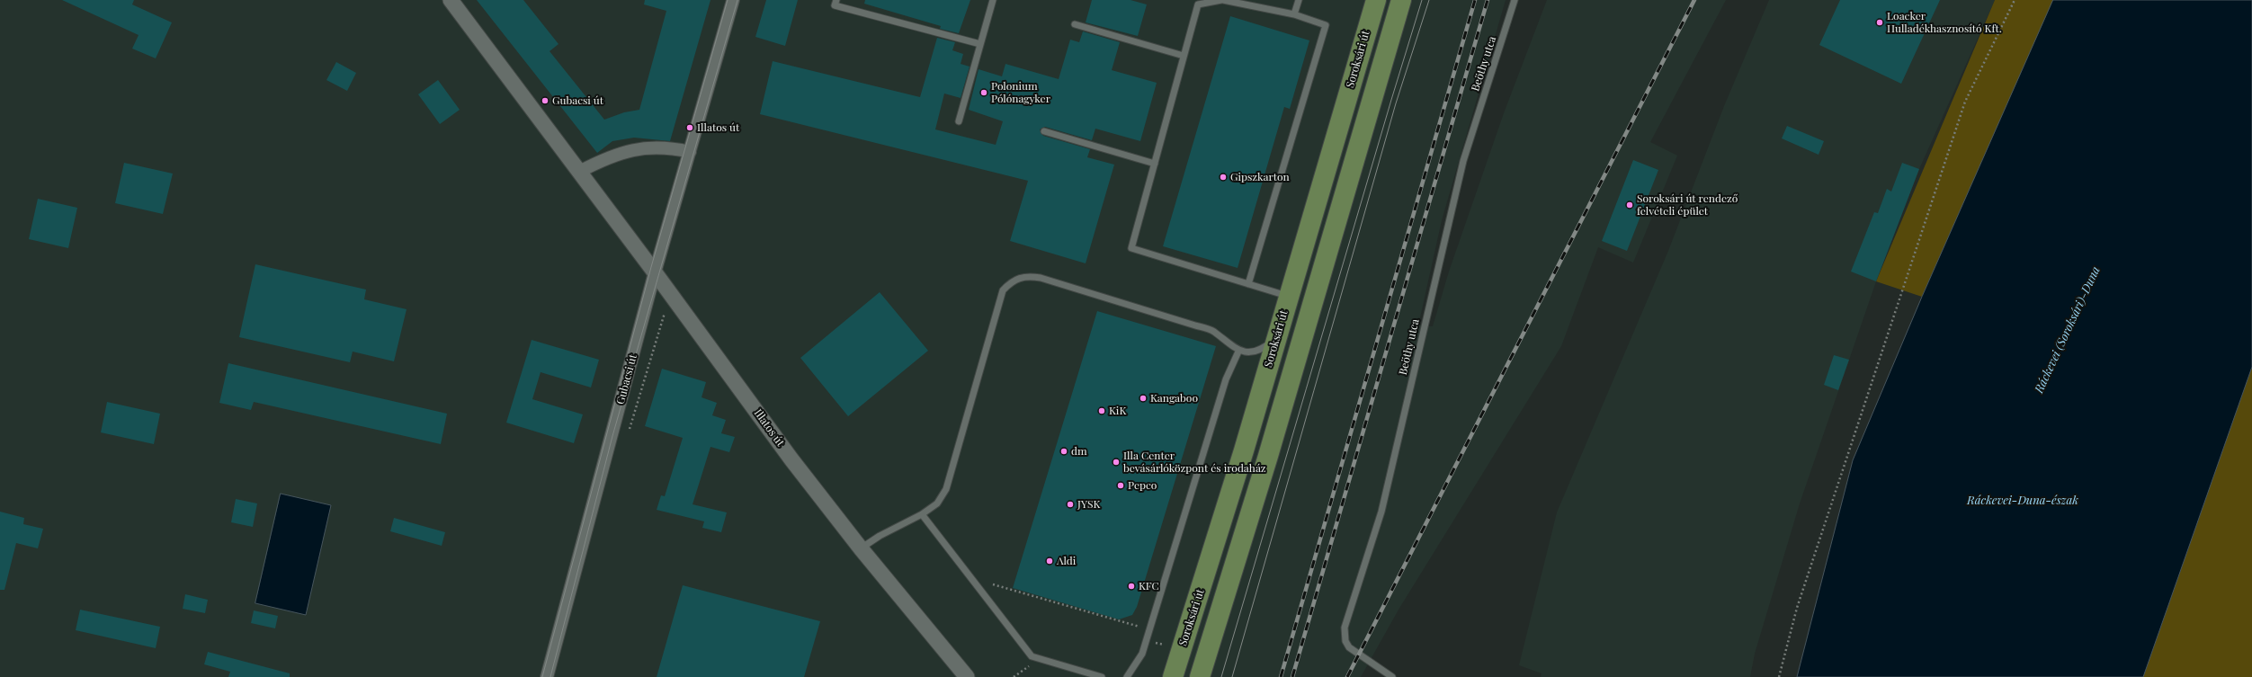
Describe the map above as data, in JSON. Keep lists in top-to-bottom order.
{
  "streets": {
    "main road": ["Soroksári út"],
    "street": ["Gubacsi út", "Illatos út"],
    "lane": ["Beöthy utca"]
  },
  "crossings": [
    ["Gubacsi út", "Illatos út"]
  ],
  "water": ["Ráckevei (Soroksári)-Duna", "Ráckevei-Duna-észak"],
  "places": [
    "Loacker Hulladékhasznosító Kft.",
    "Polonium Pólónagyker",
    "Gubacsi út",
    "Illatos út",
    "Gipszkarton",
    "Soroksári út rendező felvételi épület",
    "Kangaboo",
    "KiK",
    "dm",
    "Illa Center bevásárlóközpont és irodaház",
    "Pepco",
    "JYSK",
    "Aldi",
    "KFC"
  ]
}
